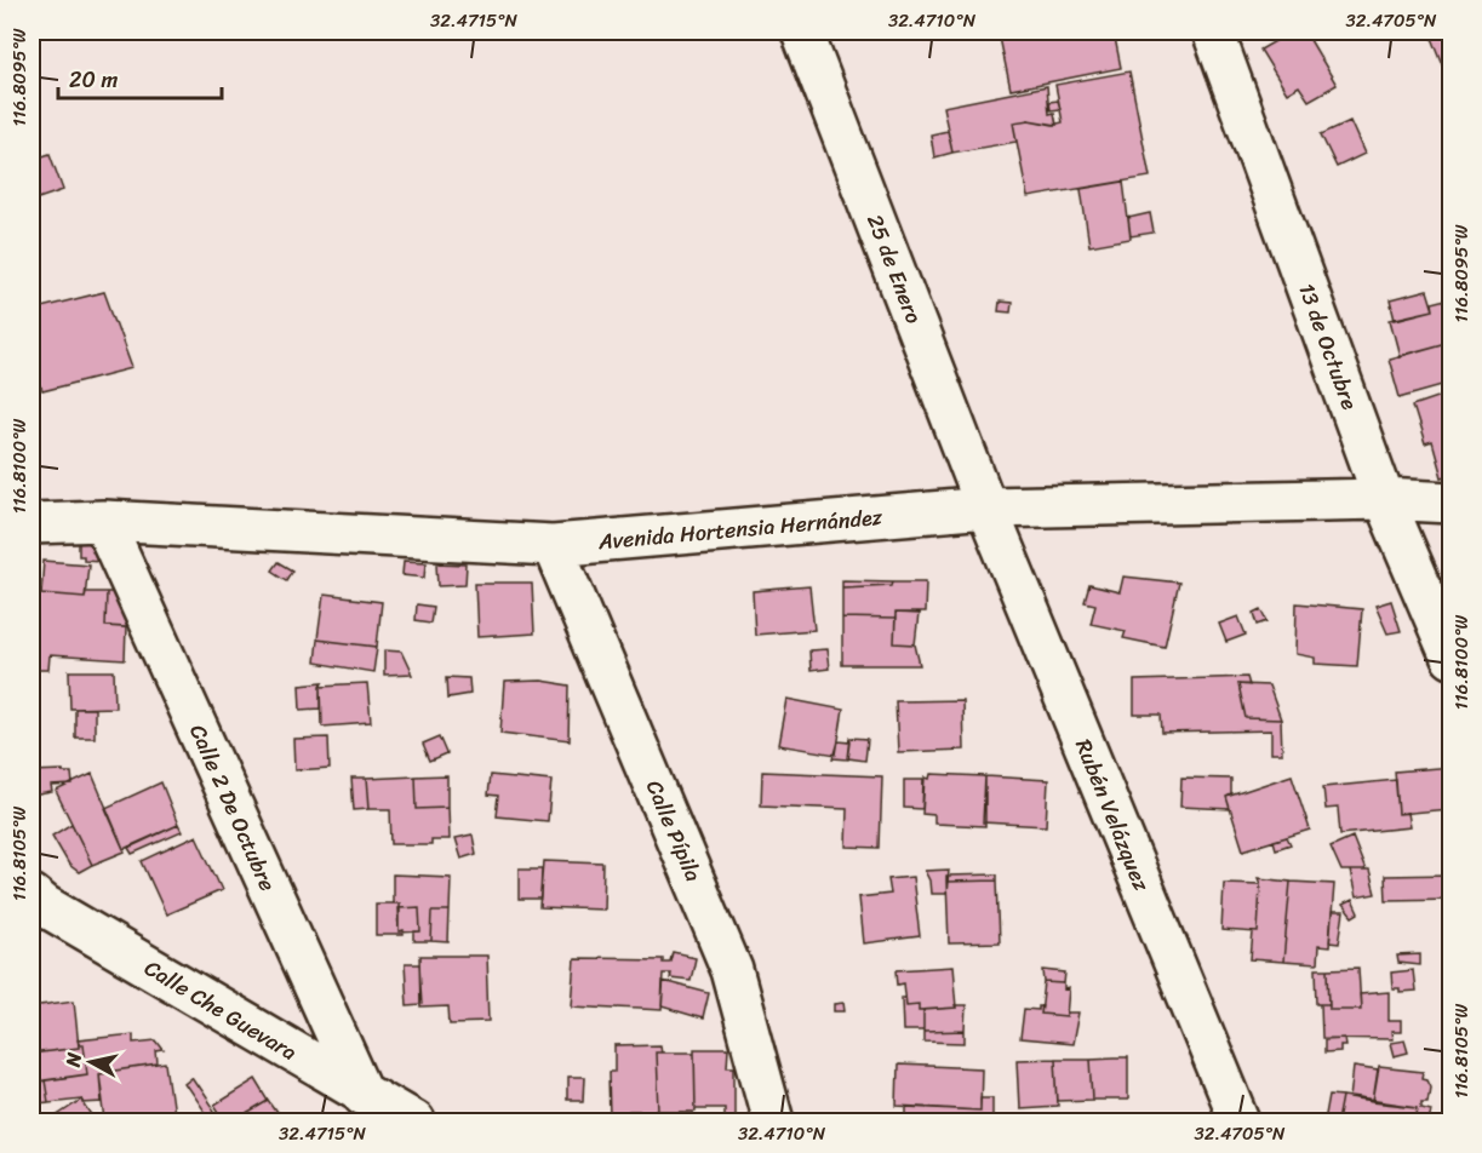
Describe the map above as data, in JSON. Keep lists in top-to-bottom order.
{
  "streets": {
    "street": [
      "25 de Enero",
      "13 de Octubre",
      "Avenida Hortensia Hernández",
      "Calle 2 De Octubre",
      "Rubén Velázquez",
      "Calle Pípila",
      "Calle Che Guevara"
    ]
  },
  "crossings": [
    ["25 de Enero", "Avenida Hortensia Hernández"],
    ["25 de Enero", "Rubén Velázquez"],
    ["13 de Octubre", "Avenida Hortensia Hernández"],
    ["Avenida Hortensia Hernández", "Calle 2 De Octubre"],
    ["Avenida Hortensia Hernández", "Rubén Velázquez"],
    ["Avenida Hortensia Hernández", "Calle Pípila"],
    ["Calle 2 De Octubre", "Calle Che Guevara"]
  ],
  "scale_bar": "20 m",
  "north": "left",
  "coordinates": [
    "32.4715°N",
    "32.4710°N",
    "32.4705°N",
    "116.8095°W",
    "116.8100°W",
    "116.8105°W"
  ]
}
